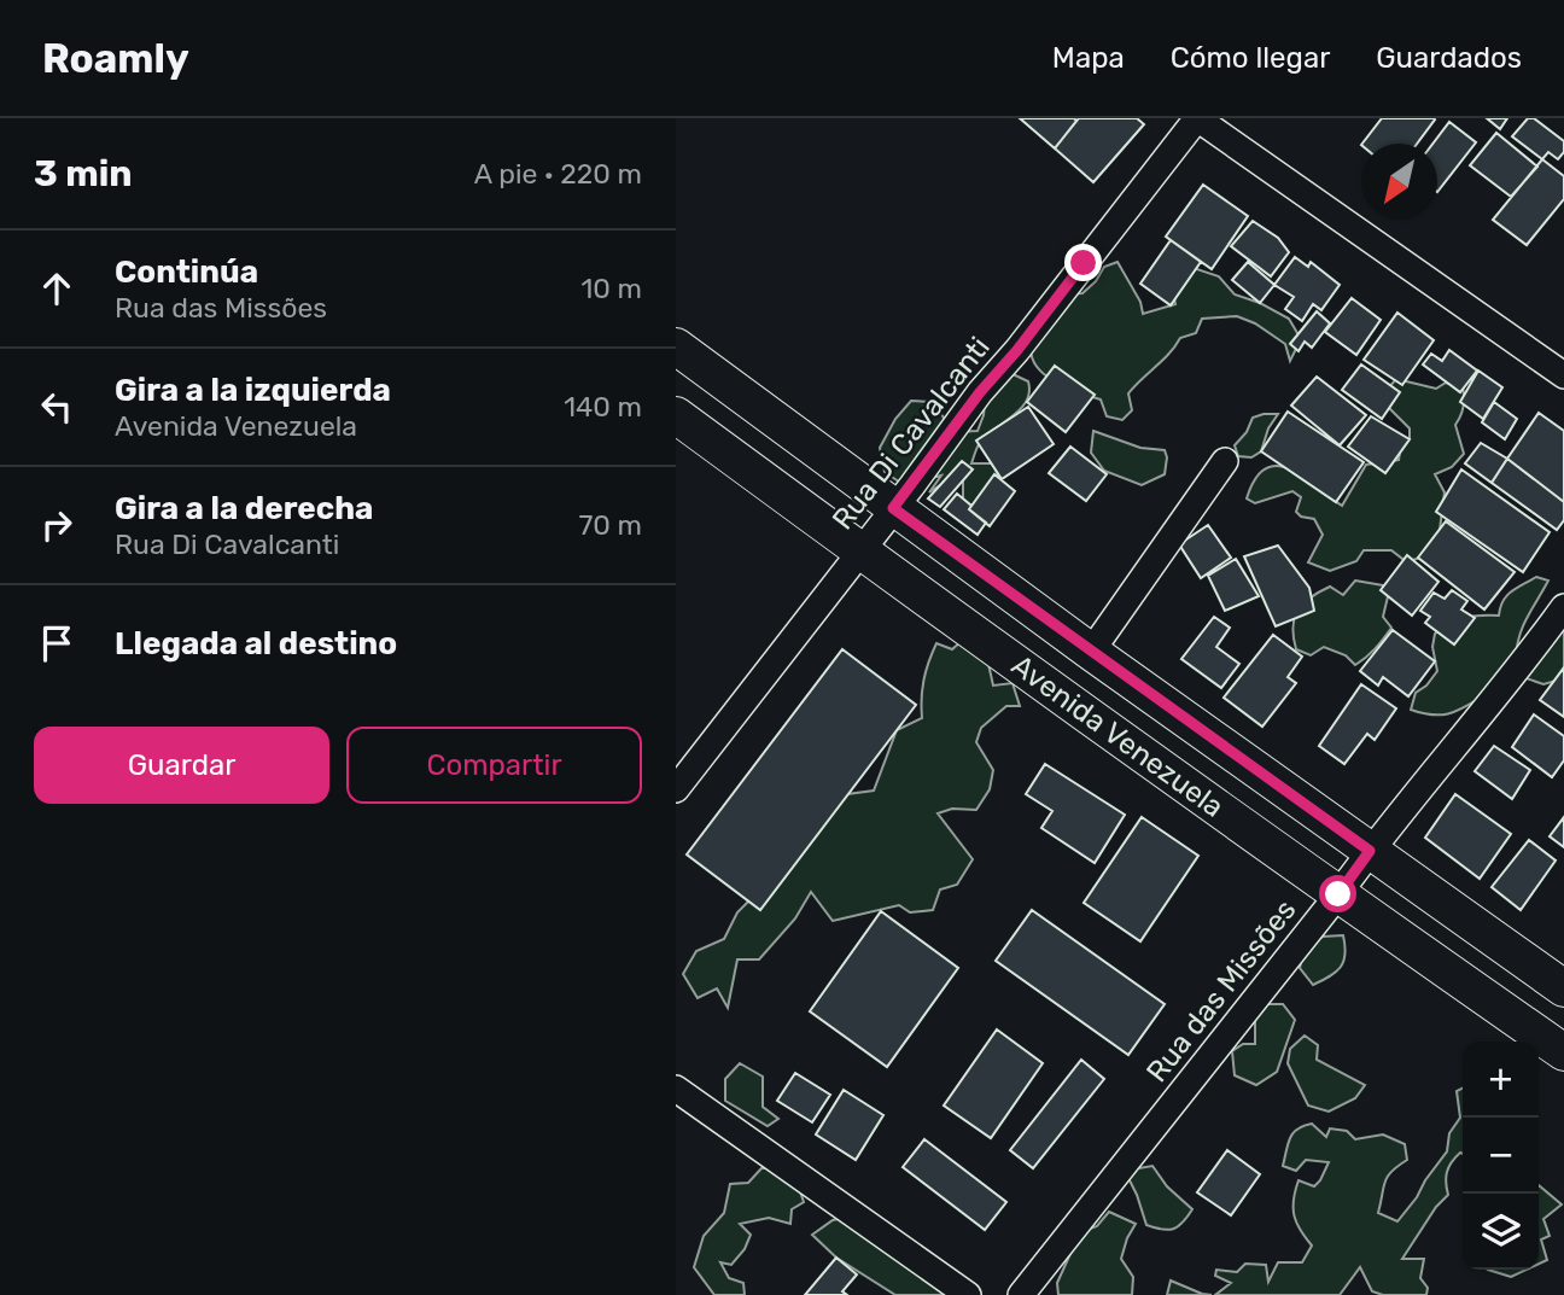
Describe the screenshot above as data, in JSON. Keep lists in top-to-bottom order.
{
  "streets": {
    "main road": ["Avenida Venezuela"],
    "street": ["Rua Di Cavalcanti", "Rua das Missões"]
  },
  "crossings": [
    ["Rua Di Cavalcanti", "Avenida Venezuela"],
    ["Avenida Venezuela", "Rua das Missões"]
  ],
  "north": "bottom left",
  "page": {
    "header": "Roamly",
    "nav": ["Mapa", "Cómo llegar", "Guardados"],
    "heading": ["3 min", "A pie · 220 m"],
    "list": [
      ["Continúa", "Rua das Missões", "10 m"],
      ["Gira a la izquierda", "Avenida Venezuela", "140 m"],
      ["Gira a la derecha", "Rua Di Cavalcanti", "70 m"],
      "Llegada al destino"
    ],
    "buttons": ["Guardar", "Compartir"],
    "map_buttons": ["+", "−"]
  }
}
